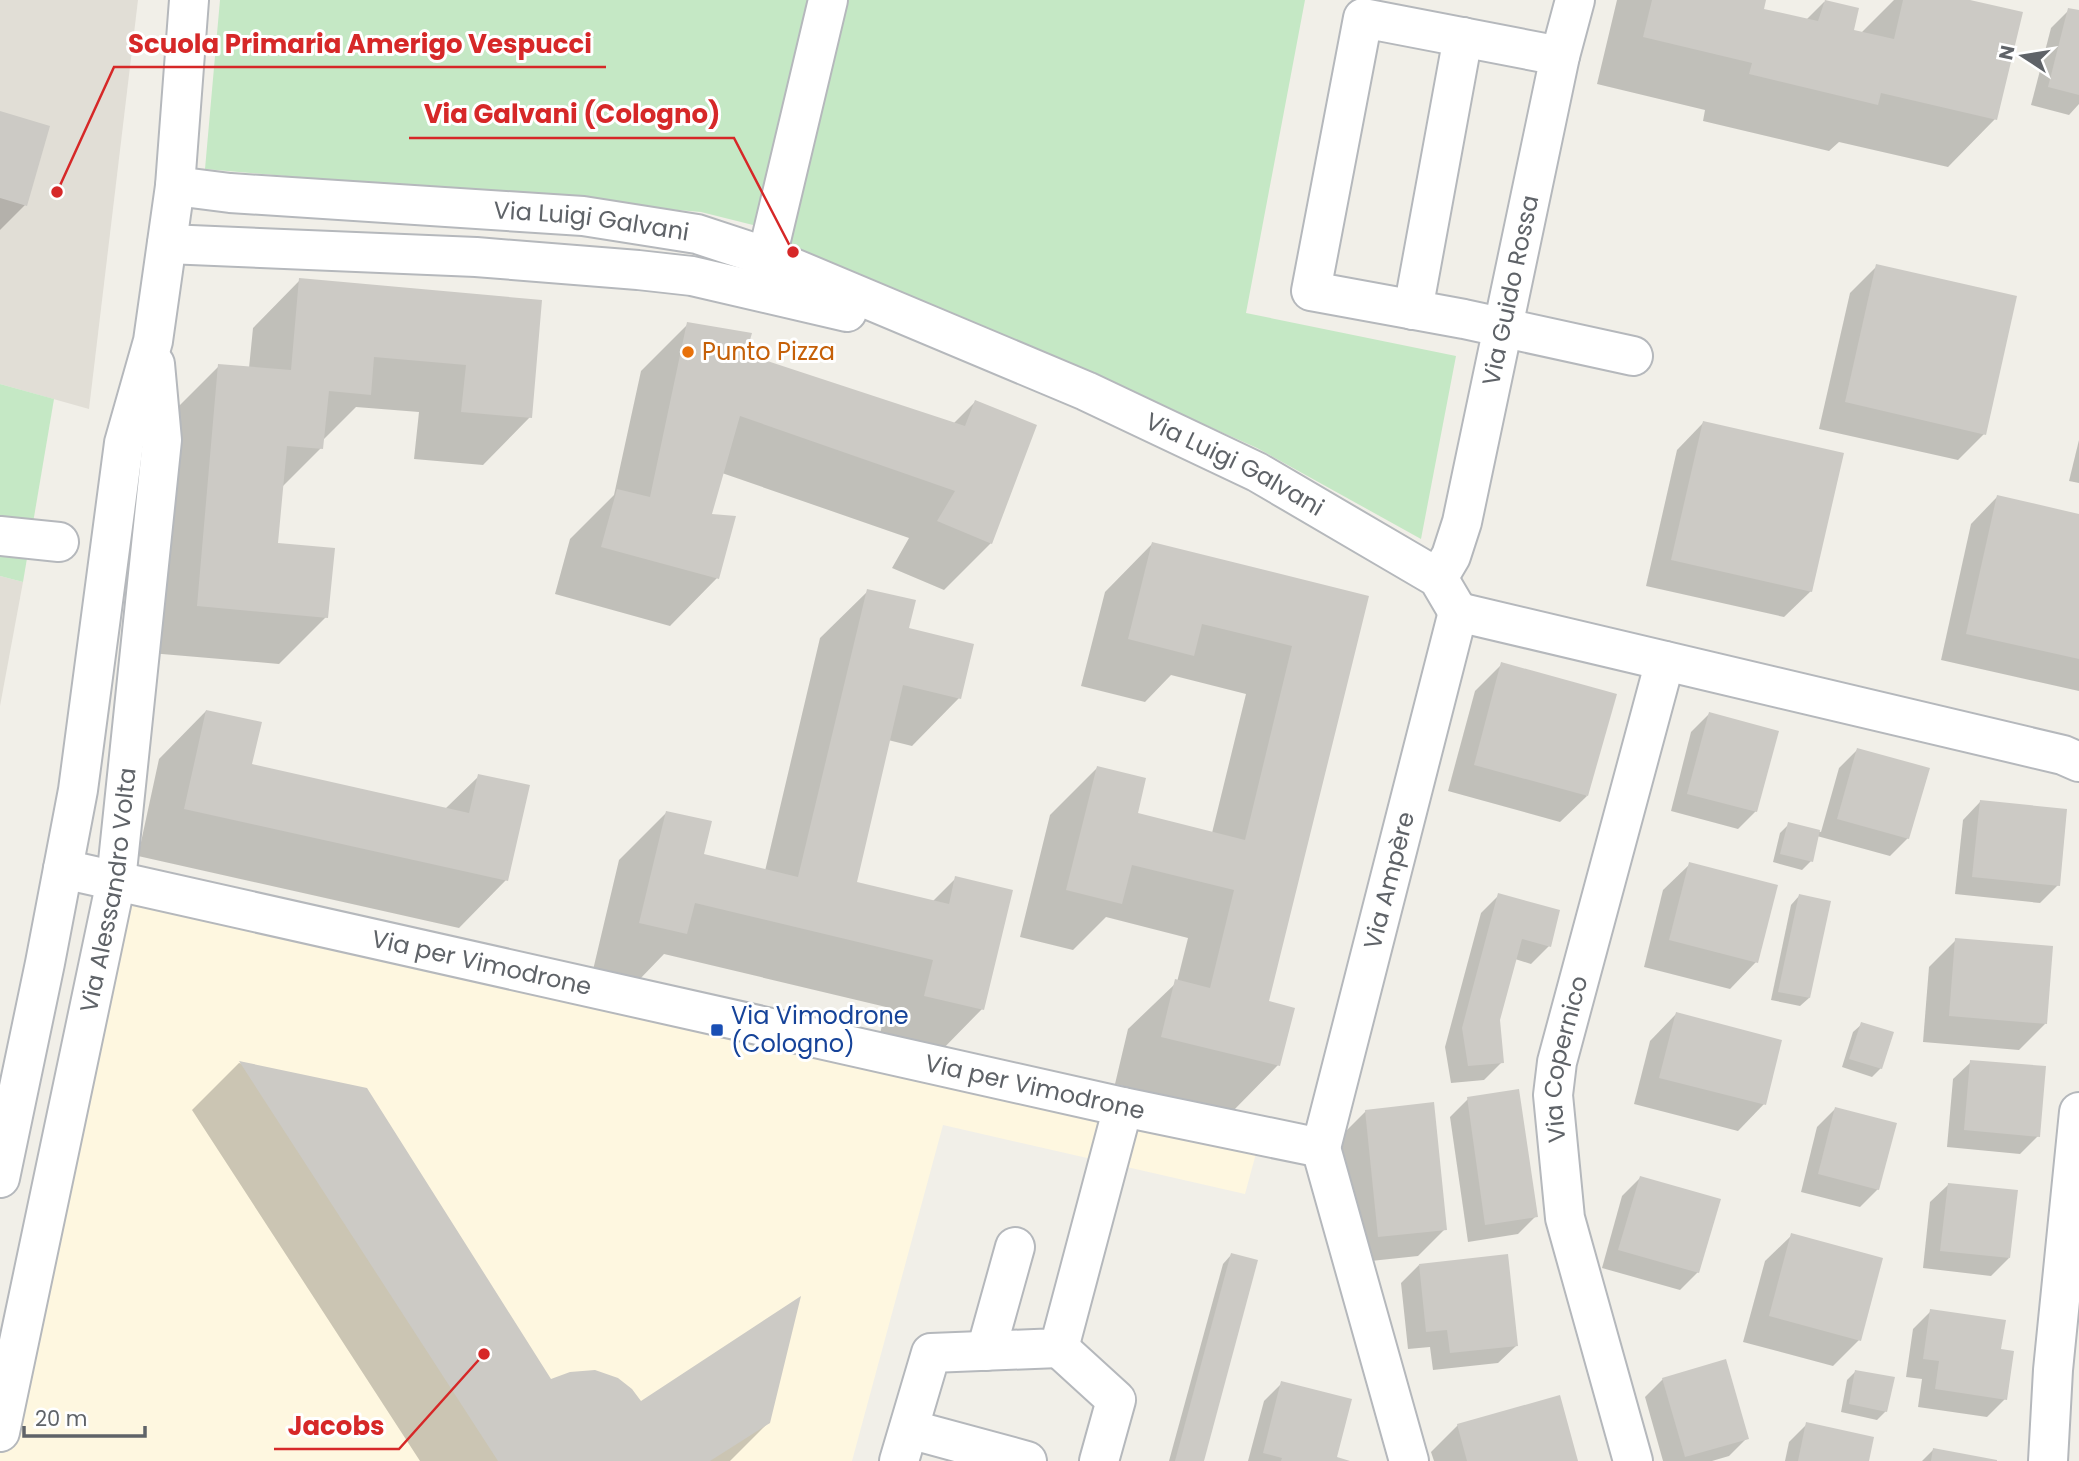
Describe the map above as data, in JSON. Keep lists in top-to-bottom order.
{
  "streets": {
    "street": [
      "Via Luigi Galvani",
      "Via Guido Rossa",
      "Via Ampère",
      "Via Alessandro Volta",
      "Via per Vimodrone",
      "Via Copernico"
    ]
  },
  "crossings": [
    ["Via Luigi Galvani", "Via Guido Rossa"],
    ["Via Luigi Galvani", "Via Ampère"],
    ["Via Luigi Galvani", "Via Alessandro Volta"],
    ["Via Ampère", "Via per Vimodrone"],
    ["Via Alessandro Volta", "Via per Vimodrone"]
  ],
  "places": {
    "other": [
      "Scuola Primaria Amerigo Vespucci",
      "Via Galvani (Cologno)",
      "Punto Pizza",
      "Jacobs"
    ],
    "transit": ["Via Vimodrone (Cologno)"]
  },
  "scale_bar": "20 m",
  "north": "left"
}
